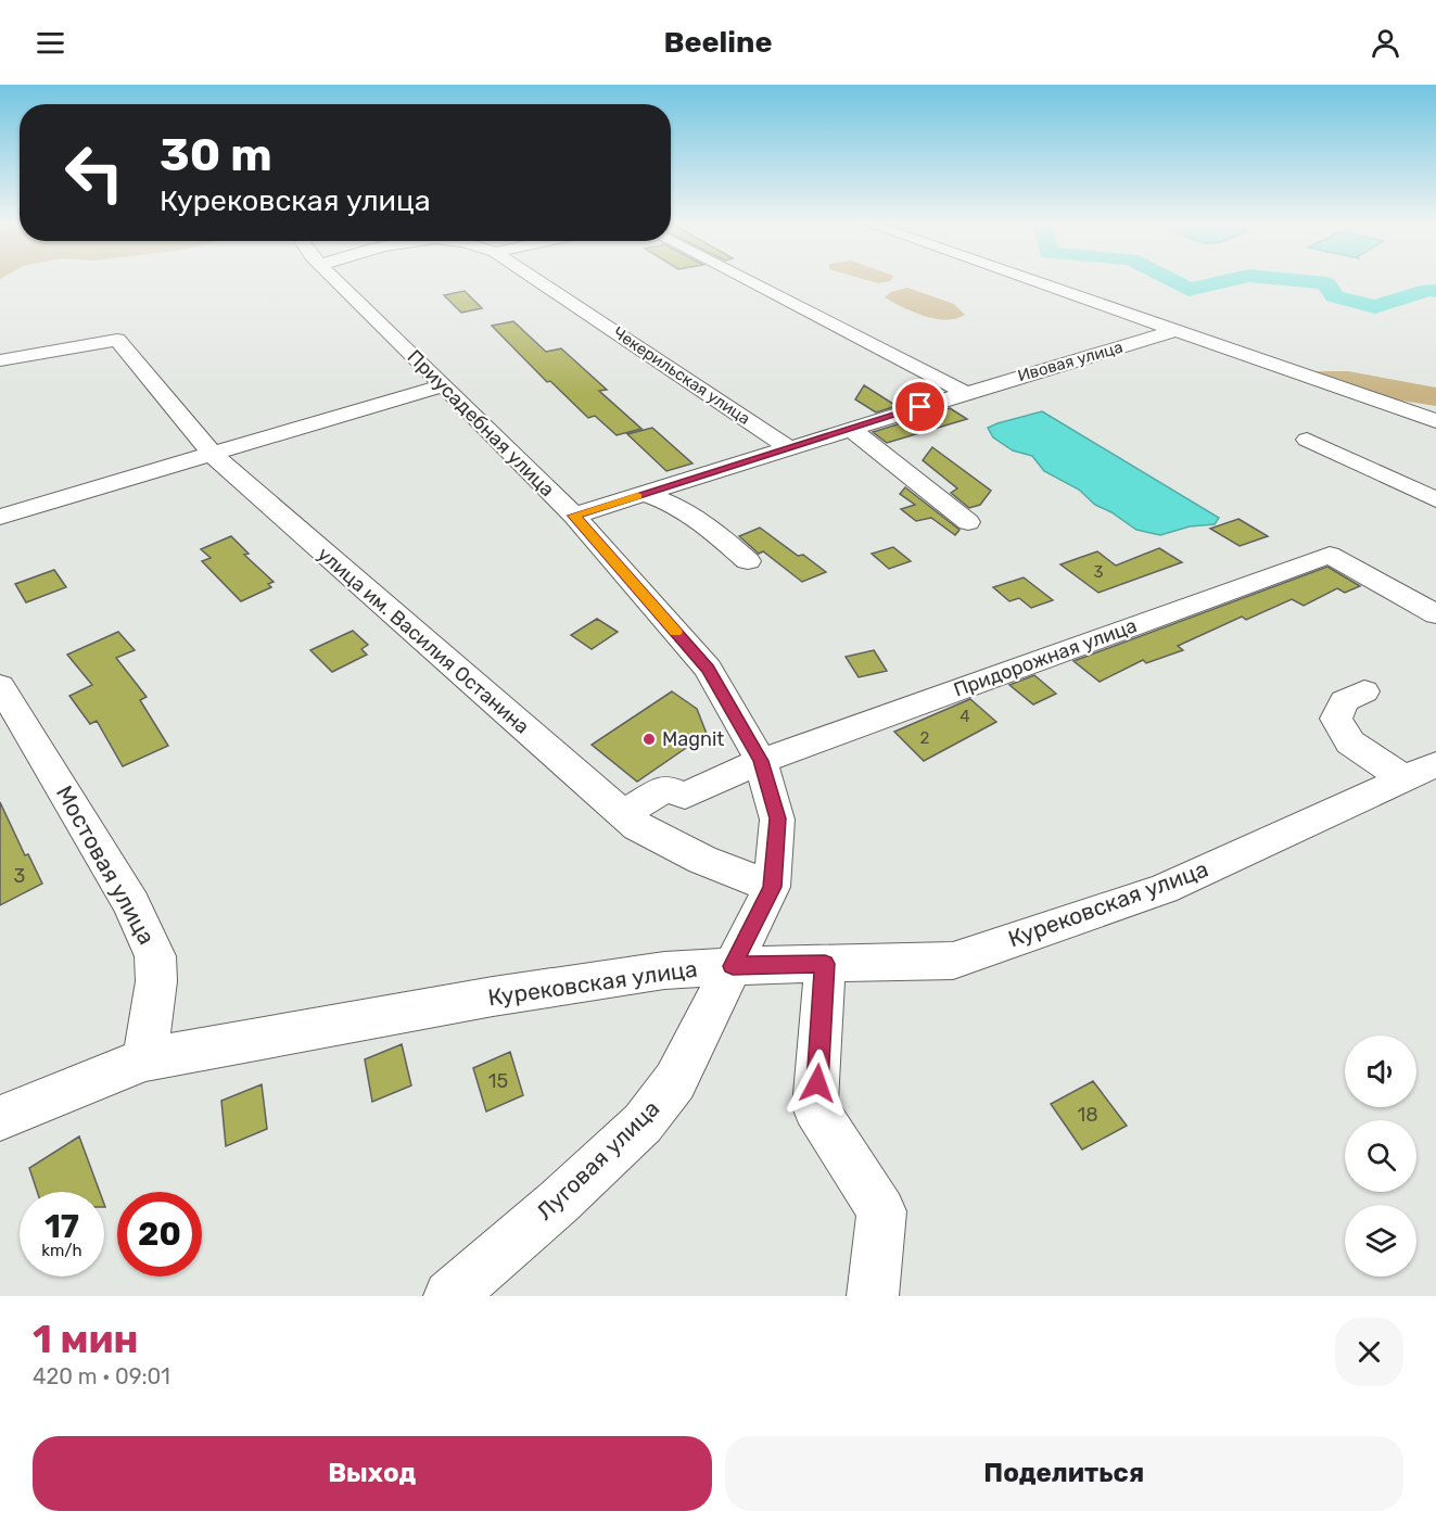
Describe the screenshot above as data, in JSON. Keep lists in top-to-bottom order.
{
  "streets": {
    "street": [
      "Ивовая улица",
      "Чекерильская улица",
      "Приусадебная улица",
      "улица им. Василия Останина",
      "Придорожная улица",
      "Мостовая улица",
      "Курековская улица",
      "Луговая улица"
    ]
  },
  "crossings": [
    ["Ивовая улица", "Чекерильская улица"],
    ["Ивовая улица", "Приусадебная улица"],
    ["Приусадебная улица", "улица им. Василия Останина"],
    ["Приусадебная улица", "Придорожная улица"],
    ["Приусадебная улица", "Курековская улица"],
    ["Приусадебная улица", "Луговая улица"],
    ["улица им. Василия Останина", "Придорожная улица"],
    ["Мостовая улица", "Курековская улица"],
    ["Курековская улица", "Луговая улица"]
  ],
  "places": ["Magnit"],
  "house_numbers": [
    "3",
    "4",
    "2",
    "3",
    "15",
    "18"
  ],
  "page": {
    "header": "Beeline",
    "turn": ["30 m", "Курековская улица"],
    "speed": "17 km/h",
    "limit": "20",
    "heading": ["1 мин", "420 m · 09:01"],
    "buttons": ["Выход", "Поделиться"]
  }
}
